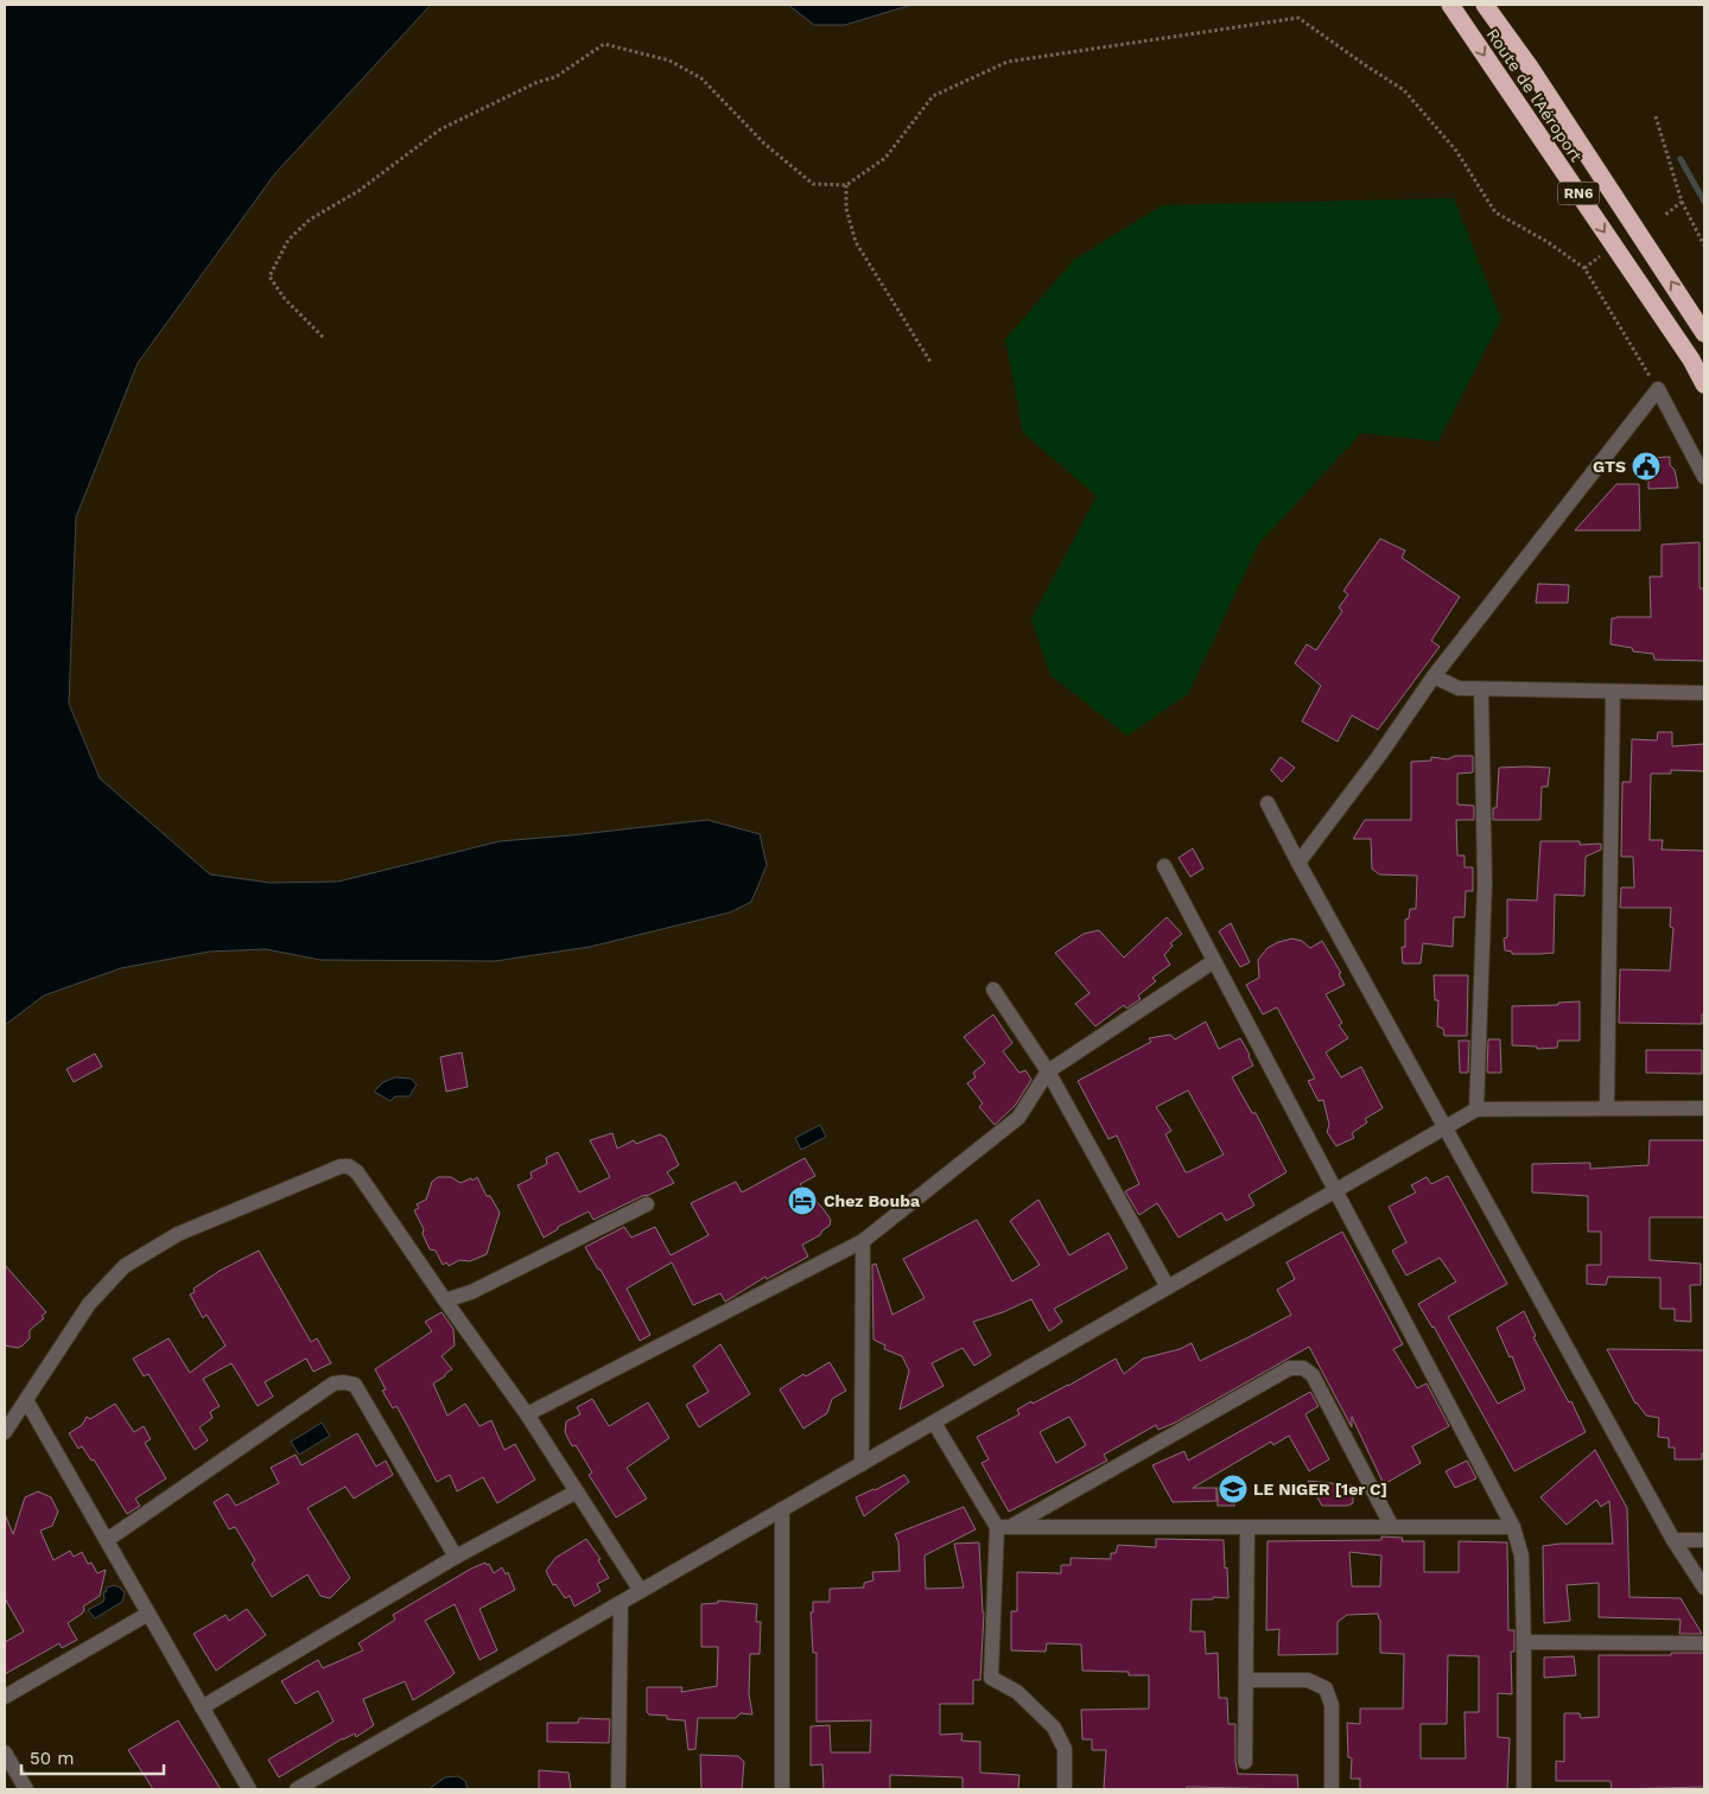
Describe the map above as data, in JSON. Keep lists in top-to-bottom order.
{
  "streets": {
    "highway": ["Route de l'Aéroport", "RN6"]
  },
  "places": {
    "public building": ["GTS"],
    "hotel": ["Chez Bouba"],
    "school or university": ["LE NIGER [1er C]"]
  },
  "scale_bar": "50 m"
}
